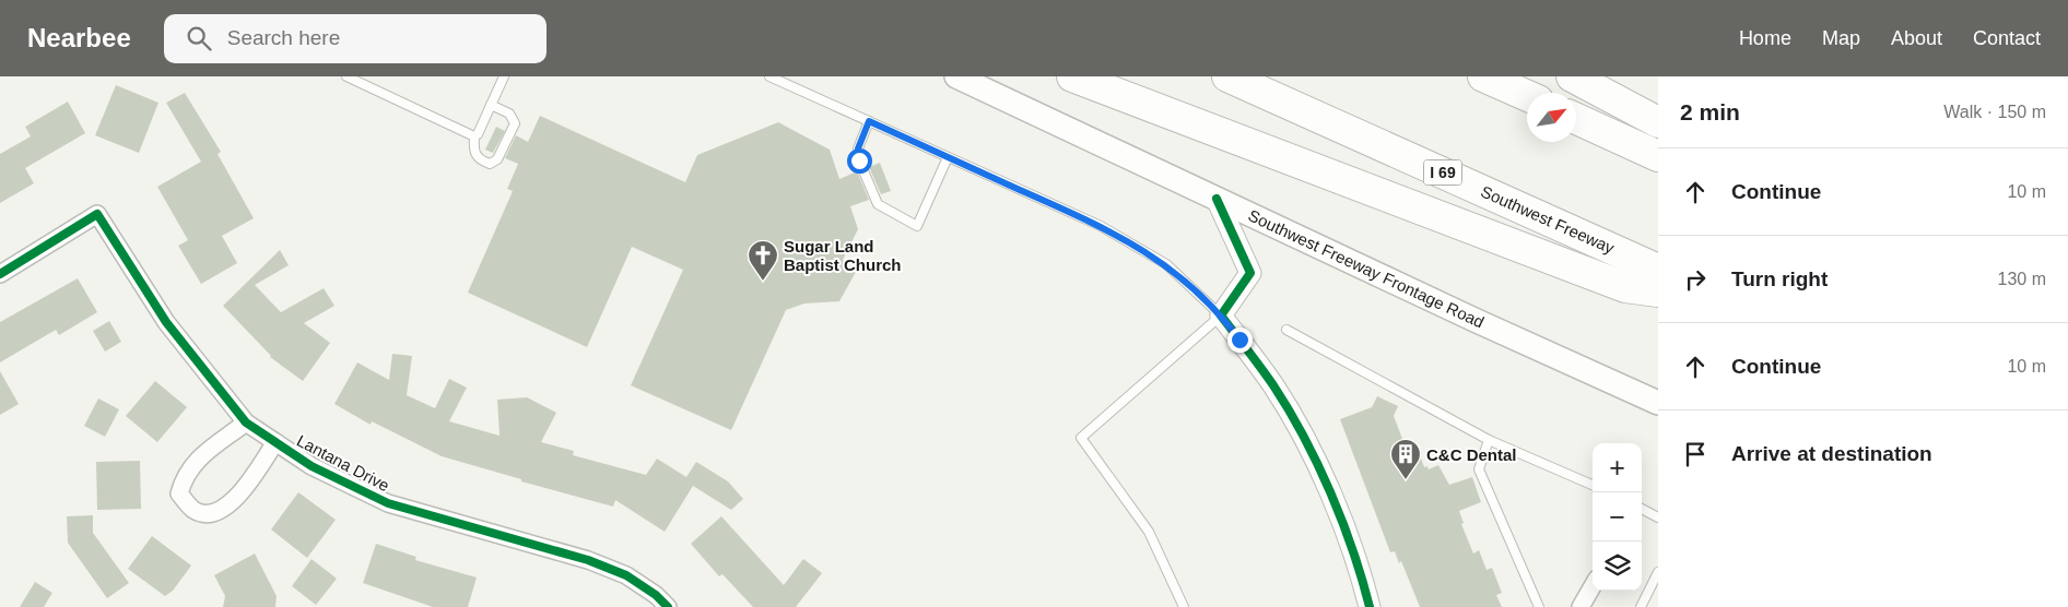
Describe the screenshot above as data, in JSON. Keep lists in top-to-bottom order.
{
  "streets": {
    "highway": ["I 69", "Southwest Freeway"],
    "main road": ["Southwest Freeway Frontage Road"],
    "street": ["Lantana Drive"]
  },
  "places": {
    "church": ["Sugar Land Baptist Church"],
    "building": ["C&C Dental"]
  },
  "north": "top right",
  "page": {
    "header": "Nearbee",
    "search": "Search here",
    "nav": [
      "Home",
      "Map",
      "About",
      "Contact"
    ],
    "heading": ["2 min", "Walk · 150 m"],
    "list": [
      ["Continue", "10 m"],
      ["Turn right", "130 m"],
      ["Continue", "10 m"],
      "Arrive at destination"
    ],
    "map_buttons": ["+", "−"]
  }
}
